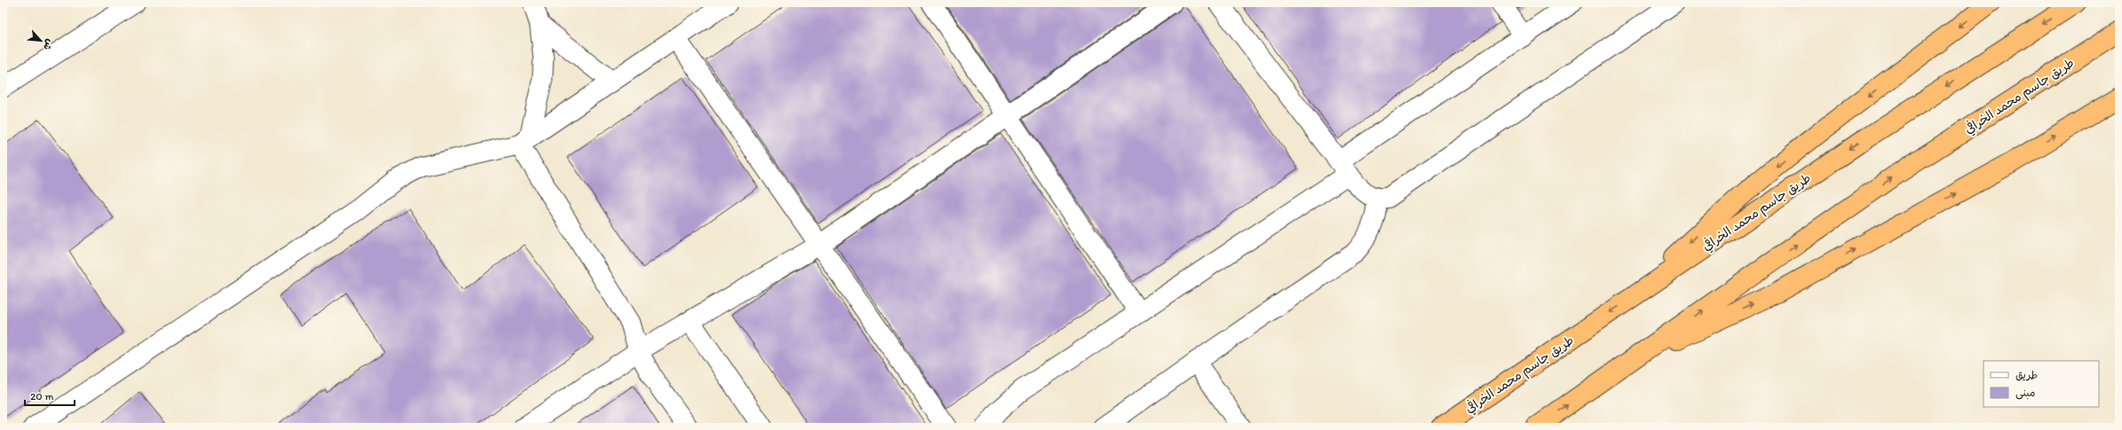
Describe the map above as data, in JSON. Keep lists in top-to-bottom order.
{
  "streets": {
    "highway": ["طريق جاسم محمد الخرافي"]
  },
  "legend": ["طريق", "مبنى"],
  "scale_bar": "20 m",
  "north": "bottom right"
}
